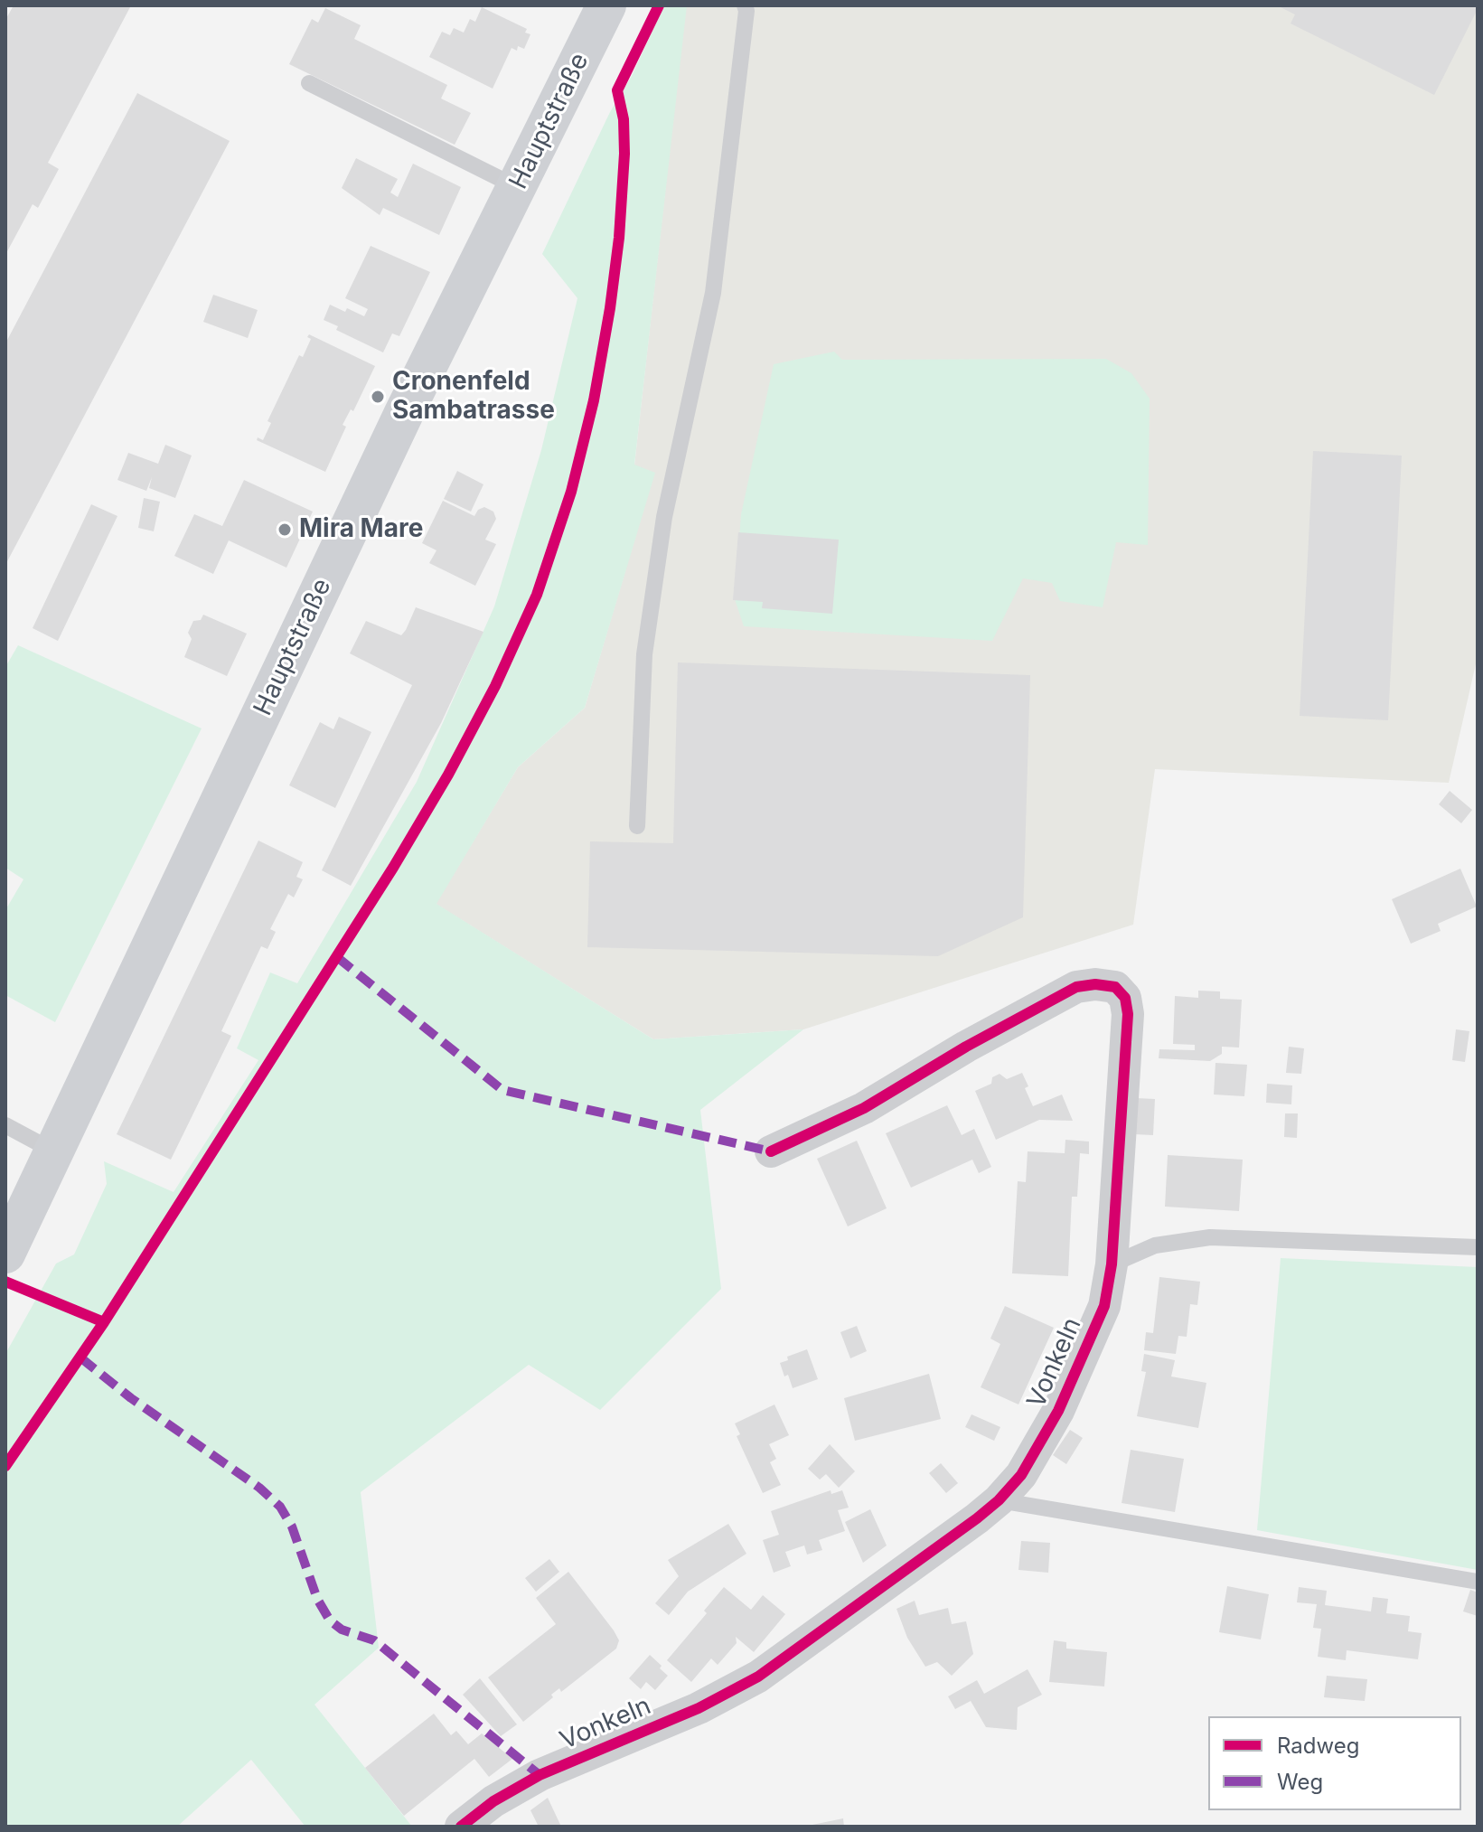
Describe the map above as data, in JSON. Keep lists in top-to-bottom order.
{
  "streets": {
    "main road": ["Hauptstraße"],
    "street": ["Vonkeln"]
  },
  "places": ["Cronenfeld Sambatrasse", "Mira Mare"],
  "legend": ["Radweg", "Weg"]
}
